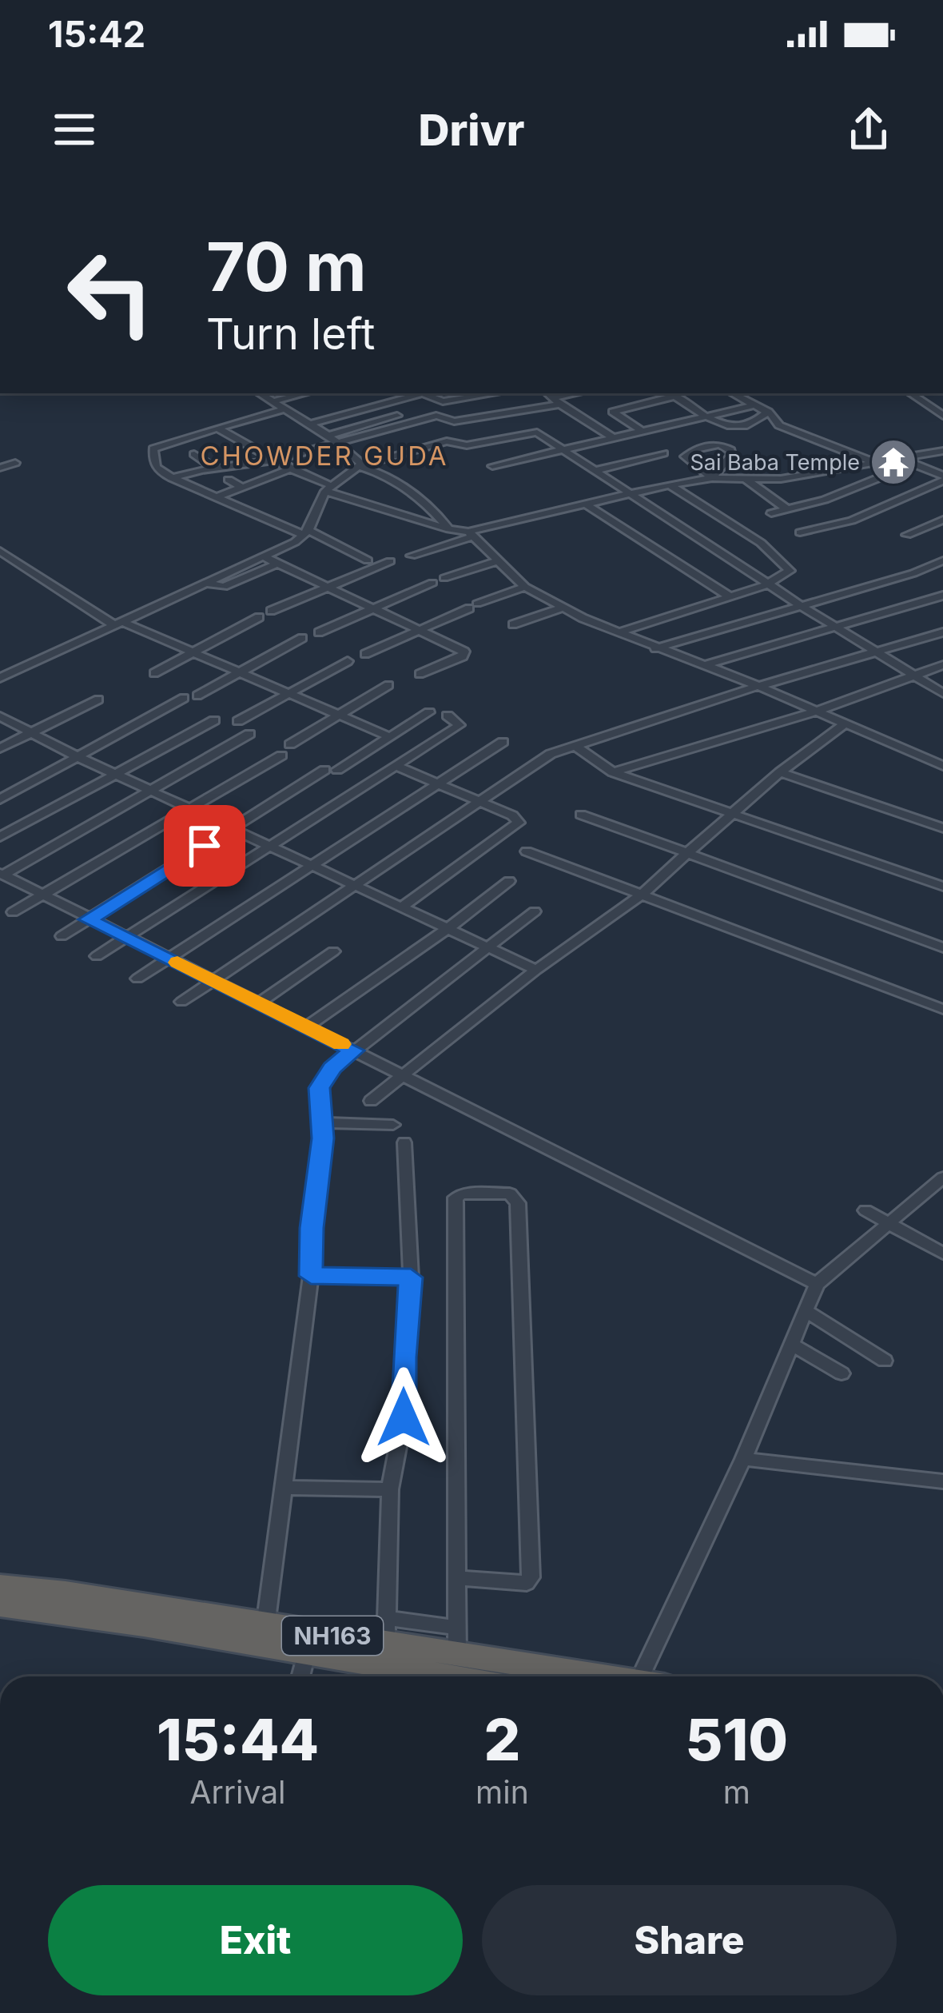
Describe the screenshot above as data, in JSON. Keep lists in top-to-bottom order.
{
  "streets": {
    "highway": ["NH163"]
  },
  "districts": ["CHOWDER GUDA"],
  "places": {
    "temple": ["Sai Baba Temple"]
  },
  "page": {
    "status": "15:42",
    "header": "Drivr",
    "turn": ["70 m", "Turn left"],
    "eta": [
      "15:44",
      "Arrival",
      "2",
      "min",
      "510",
      "m"
    ],
    "buttons": ["Exit", "Share"]
  }
}
